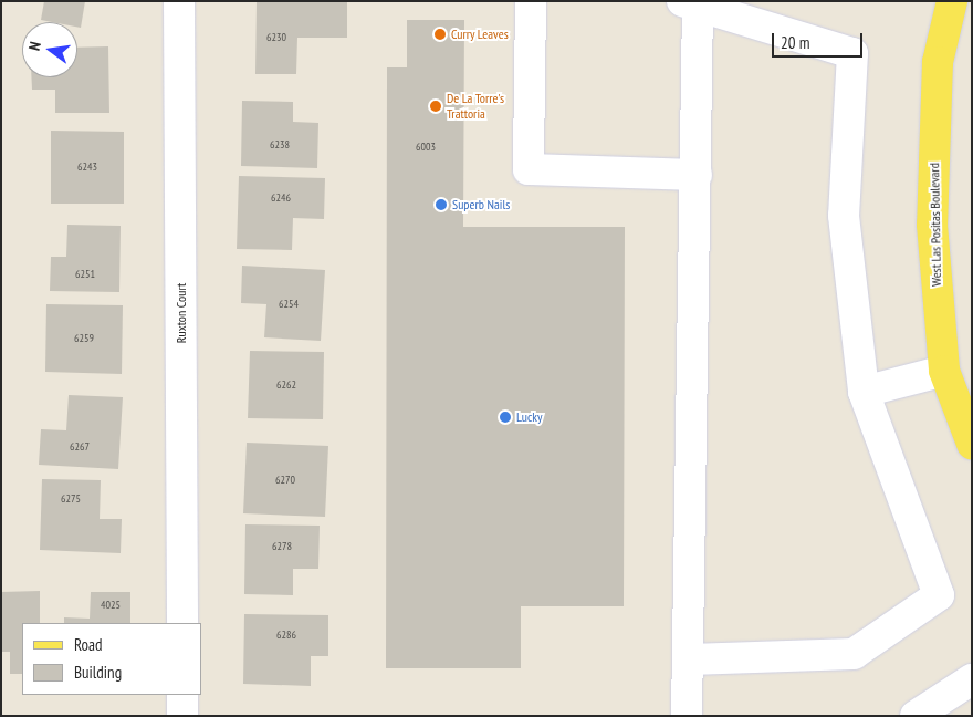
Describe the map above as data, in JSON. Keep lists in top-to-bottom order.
{
  "streets": {
    "main road": ["West Las Positas Boulevard"],
    "street": ["Ruxton Court"]
  },
  "places": [
    "Curry Leaves",
    "De La Torre's Trattoria",
    "Superb Nails",
    "Lucky"
  ],
  "house_numbers": [
    "6230",
    "6238",
    "6003",
    "6243",
    "6246",
    "6251",
    "6254",
    "6259",
    "6262",
    "6267",
    "6270",
    "6275",
    "6278",
    "4025",
    "6286"
  ],
  "legend": ["Road", "Building"],
  "scale_bar": "20 m",
  "north": "left"
}
